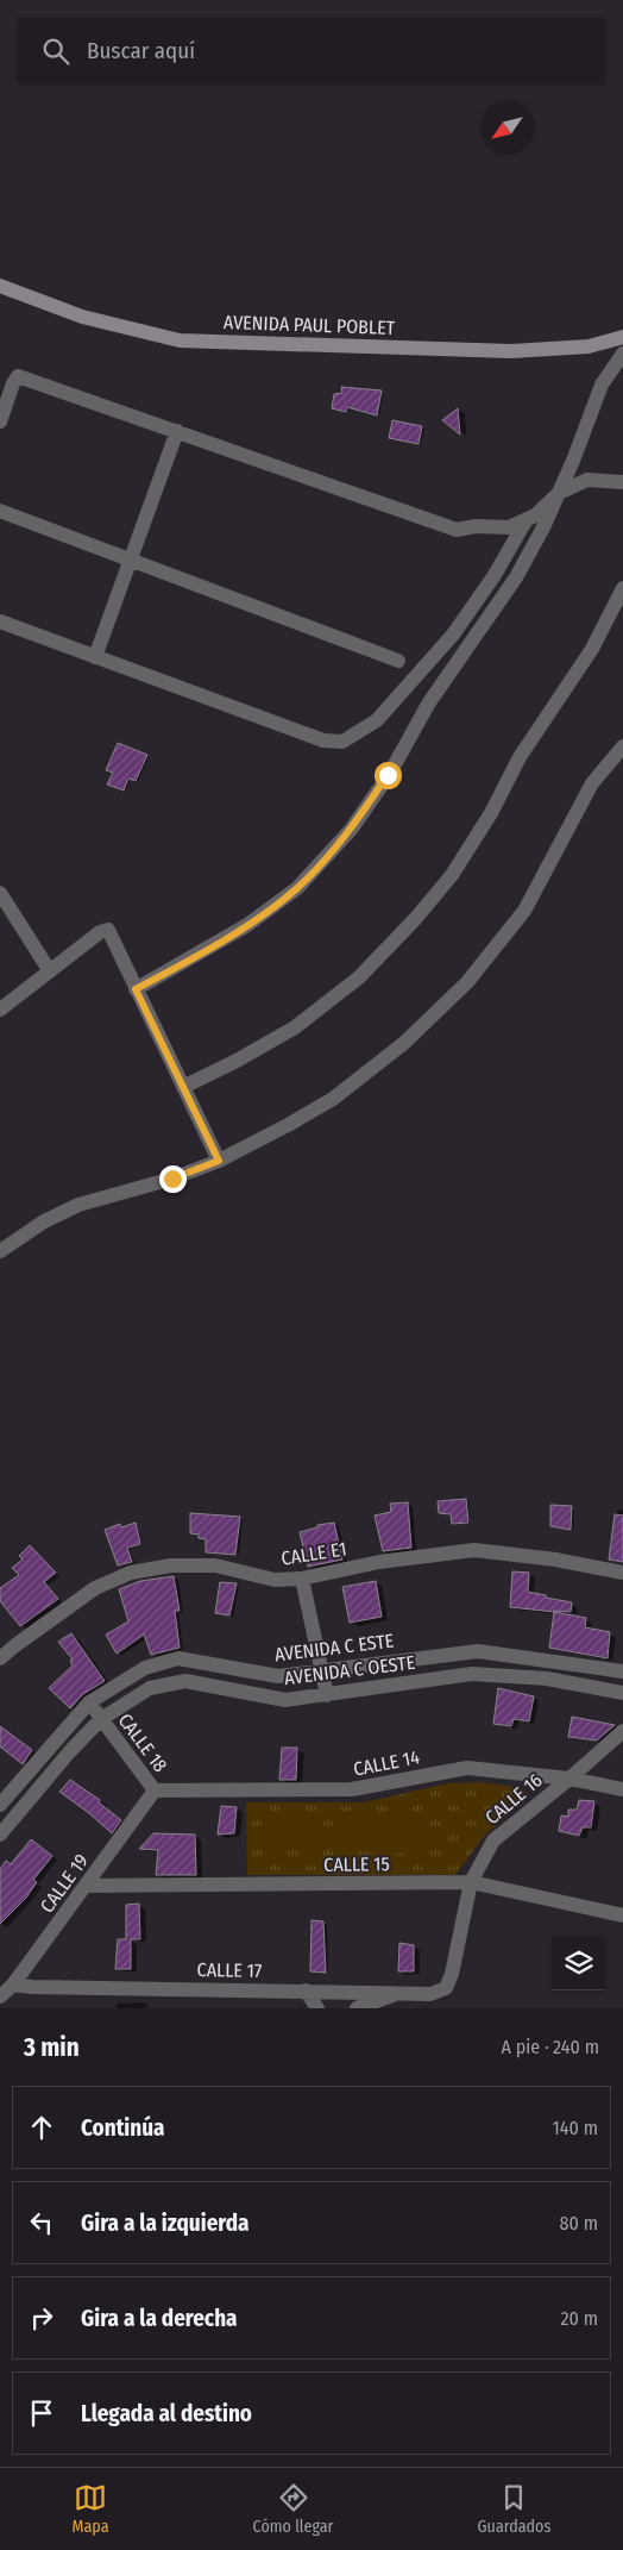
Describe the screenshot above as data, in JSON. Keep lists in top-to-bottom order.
{
  "streets": {
    "main road": ["AVENIDA PAUL POBLET"],
    "street": [
      "CALLE E1",
      "AVENIDA C ESTE",
      "AVENIDA C OESTE",
      "CALLE 18",
      "CALLE 14",
      "CALLE 16",
      "CALLE 15",
      "CALLE 19",
      "CALLE 17"
    ]
  },
  "crossings": [
    ["AVENIDA C ESTE", "CALLE 18"],
    ["AVENIDA C OESTE", "CALLE 18"],
    ["CALLE 18", "CALLE 14"],
    ["CALLE 18", "CALLE 19"],
    ["CALLE 14", "CALLE 16"],
    ["CALLE 14", "CALLE 19"],
    ["CALLE 16", "CALLE 15"],
    ["CALLE 16", "CALLE 17"],
    ["CALLE 15", "CALLE 19"],
    ["CALLE 19", "CALLE 17"]
  ],
  "north": "bottom left",
  "page": {
    "search": "Buscar aquí",
    "heading": ["3 min", "A pie · 240 m"],
    "list": [
      ["Continúa", "140 m"],
      ["Gira a la izquierda", "80 m"],
      ["Gira a la derecha", "20 m"],
      "Llegada al destino"
    ],
    "nav": ["Mapa", "Cómo llegar", "Guardados"]
  }
}
